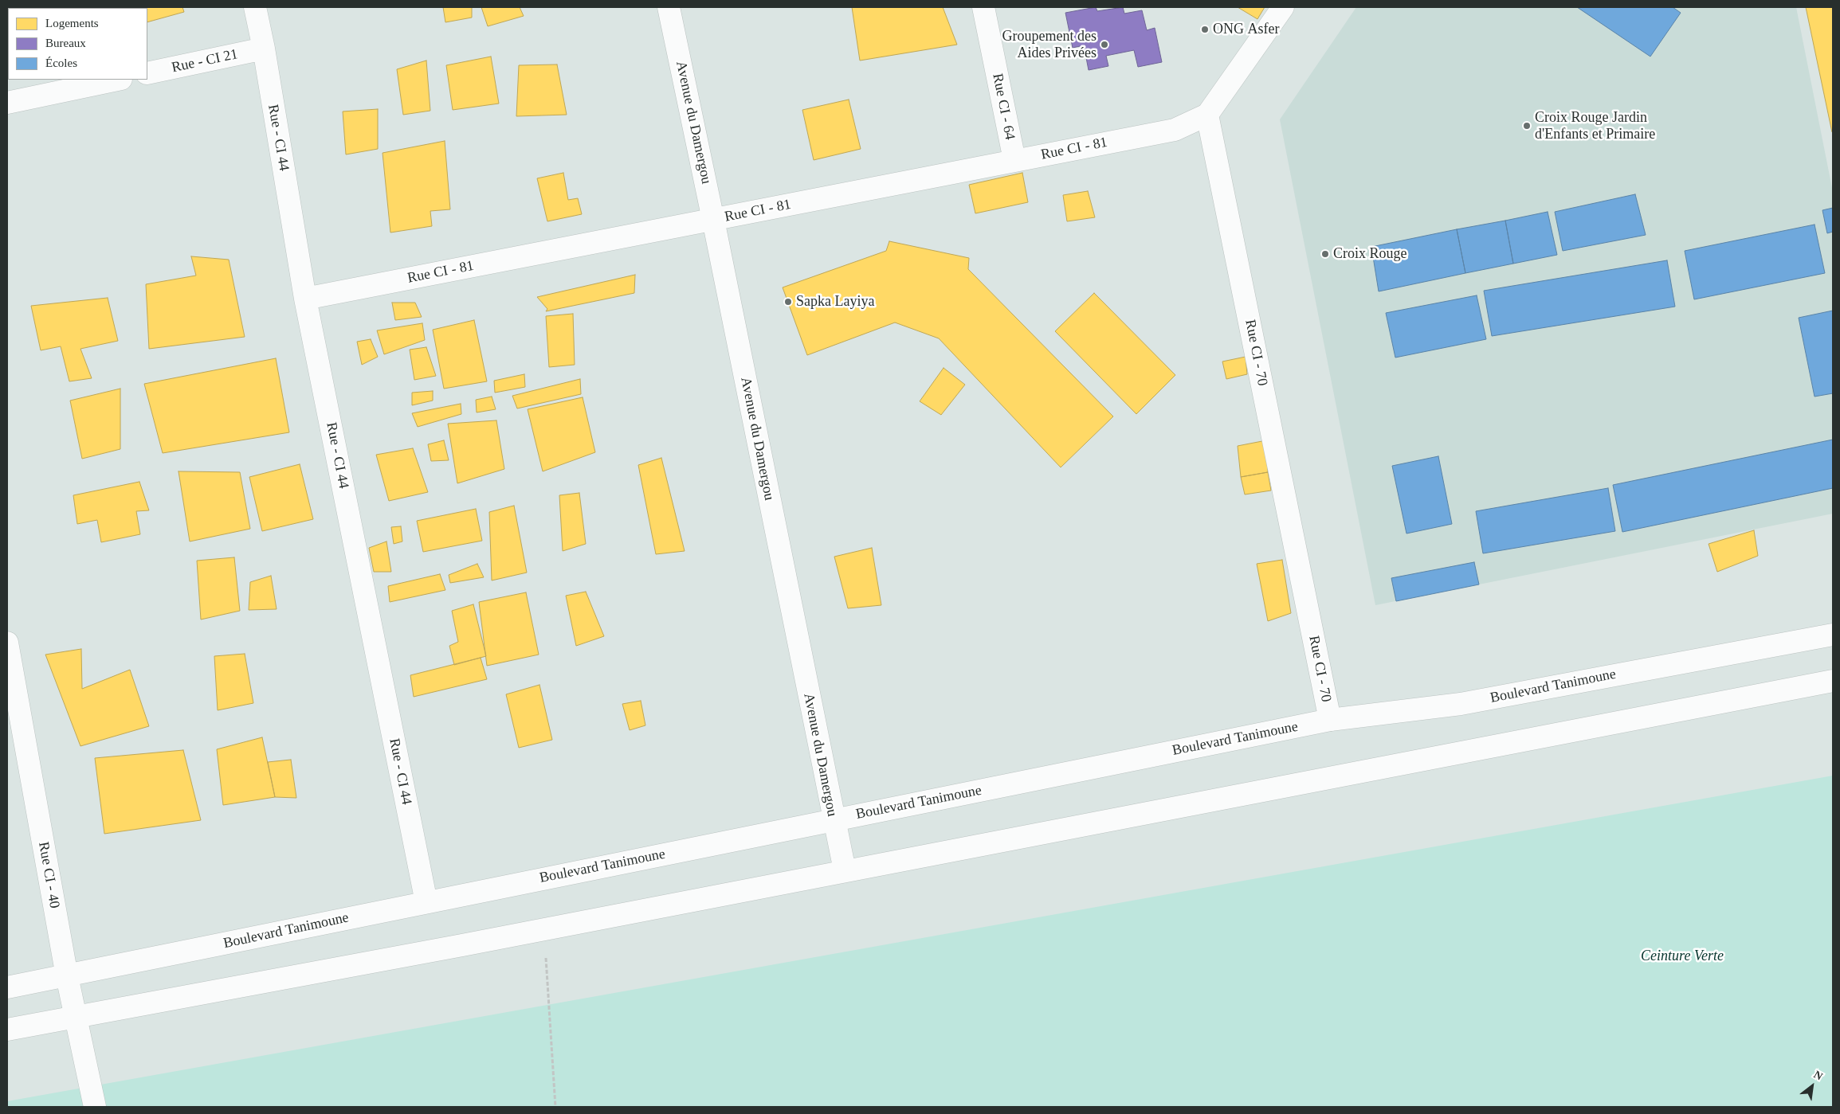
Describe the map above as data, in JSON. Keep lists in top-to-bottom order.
{
  "streets": {
    "street": [
      "Rue - CI 21",
      "Rue CI - 64",
      "Avenue du Damergou",
      "Rue - CI 44",
      "Rue CI - 81",
      "Rue CI - 70",
      "Boulevard Tanimoune",
      "Rue CI - 40"
    ]
  },
  "crossings": [
    ["Rue - CI 21", "Rue - CI 44"],
    ["Rue CI - 64", "Rue CI - 81"],
    ["Avenue du Damergou", "Rue CI - 81"],
    ["Avenue du Damergou", "Boulevard Tanimoune"],
    ["Rue - CI 44", "Rue CI - 81"],
    ["Rue - CI 44", "Boulevard Tanimoune"],
    ["Rue CI - 81", "Rue CI - 70"],
    ["Rue CI - 70", "Boulevard Tanimoune"],
    ["Boulevard Tanimoune", "Rue CI - 40"]
  ],
  "parks": ["Ceinture Verte"],
  "places": [
    "ONG Asfer",
    "Groupement des Aides Privées",
    "Croix Rouge Jardin d'Enfants et Primaire",
    "Croix Rouge",
    "Sapka Layiya"
  ],
  "legend": ["Logements", "Bureaux", "Écoles"],
  "north": "top right"
}
